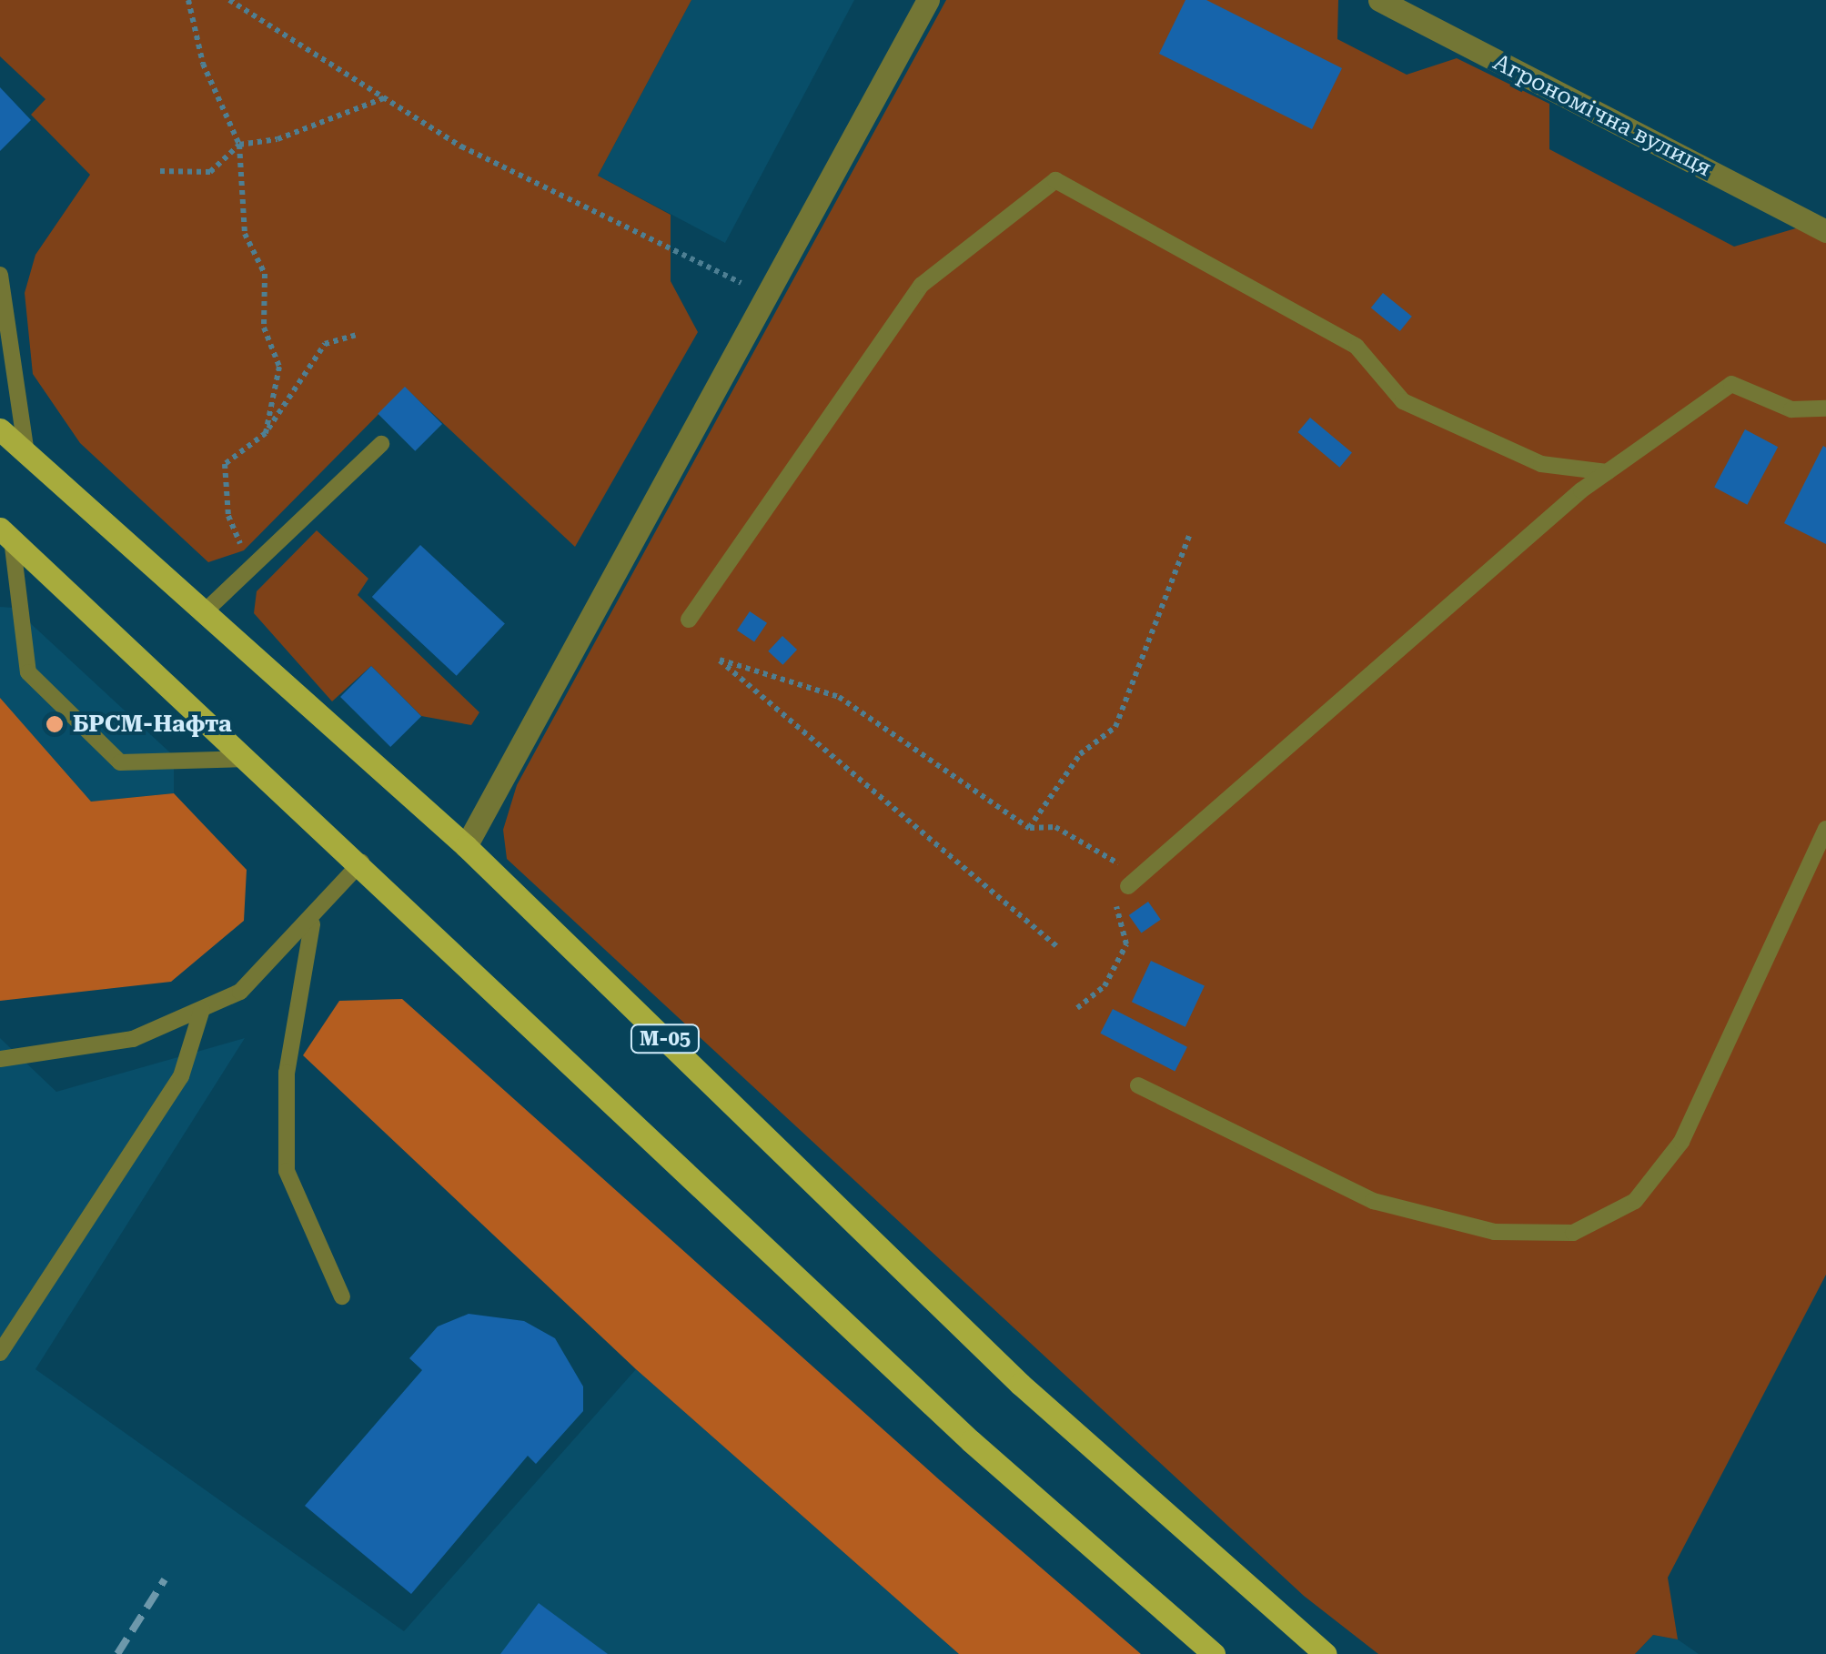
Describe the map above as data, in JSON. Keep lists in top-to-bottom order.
{
  "streets": {
    "main road": ["М-05"],
    "street": ["Агрономічна вулиця"]
  },
  "places": ["БРСМ-Нафта"]
}
